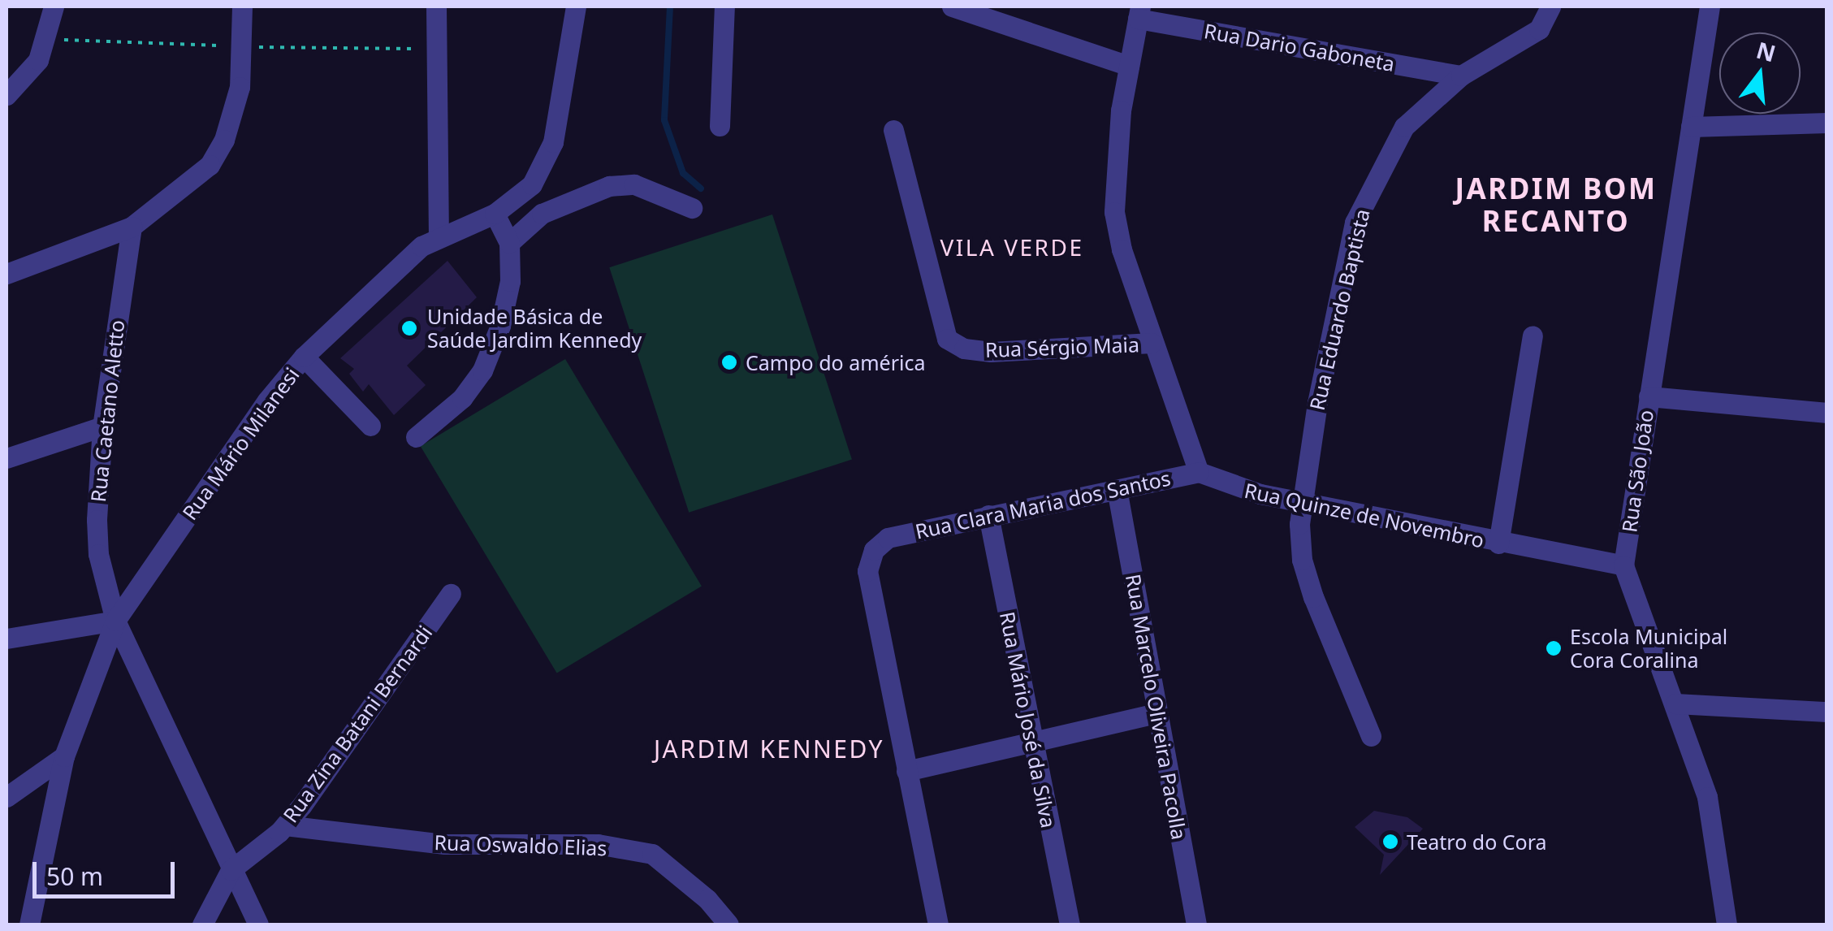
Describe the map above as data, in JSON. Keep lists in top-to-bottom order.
{
  "streets": {
    "street": [
      "Rua Dario Gaboneta",
      "Rua Eduardo Baptista",
      "Rua Sérgio Maia",
      "Rua Caetano Aletto",
      "Rua Mário Milanesi",
      "Rua São João",
      "Rua Clara Maria dos Santos",
      "Rua Quinze de Novembro",
      "Rua Marcelo Oliveira Pacolla",
      "Rua Mário José da Silva",
      "Rua Zina Batani Bernardi",
      "Rua Oswaldo Elias"
    ]
  },
  "crossings": [
    ["Rua Dario Gaboneta", "Rua Eduardo Baptista"],
    ["Rua Eduardo Baptista", "Rua Quinze de Novembro"],
    ["Rua Caetano Aletto", "Rua Mário Milanesi"],
    ["Rua Caetano Aletto", "Rua Zina Batani Bernardi"],
    ["Rua São João", "Rua Quinze de Novembro"],
    ["Rua Clara Maria dos Santos", "Rua Quinze de Novembro"],
    ["Rua Clara Maria dos Santos", "Rua Marcelo Oliveira Pacolla"],
    ["Rua Clara Maria dos Santos", "Rua Mário José da Silva"],
    ["Rua Zina Batani Bernardi", "Rua Oswaldo Elias"]
  ],
  "districts": ["JARDIM BOM RECANTO", "VILA VERDE", "JARDIM KENNEDY"],
  "places": [
    "Unidade Básica de Saúde Jardim Kennedy",
    "Campo do américa",
    "Escola Municipal Cora Coralina",
    "Teatro do Cora"
  ],
  "scale_bar": "50 m",
  "north": "top"
}
